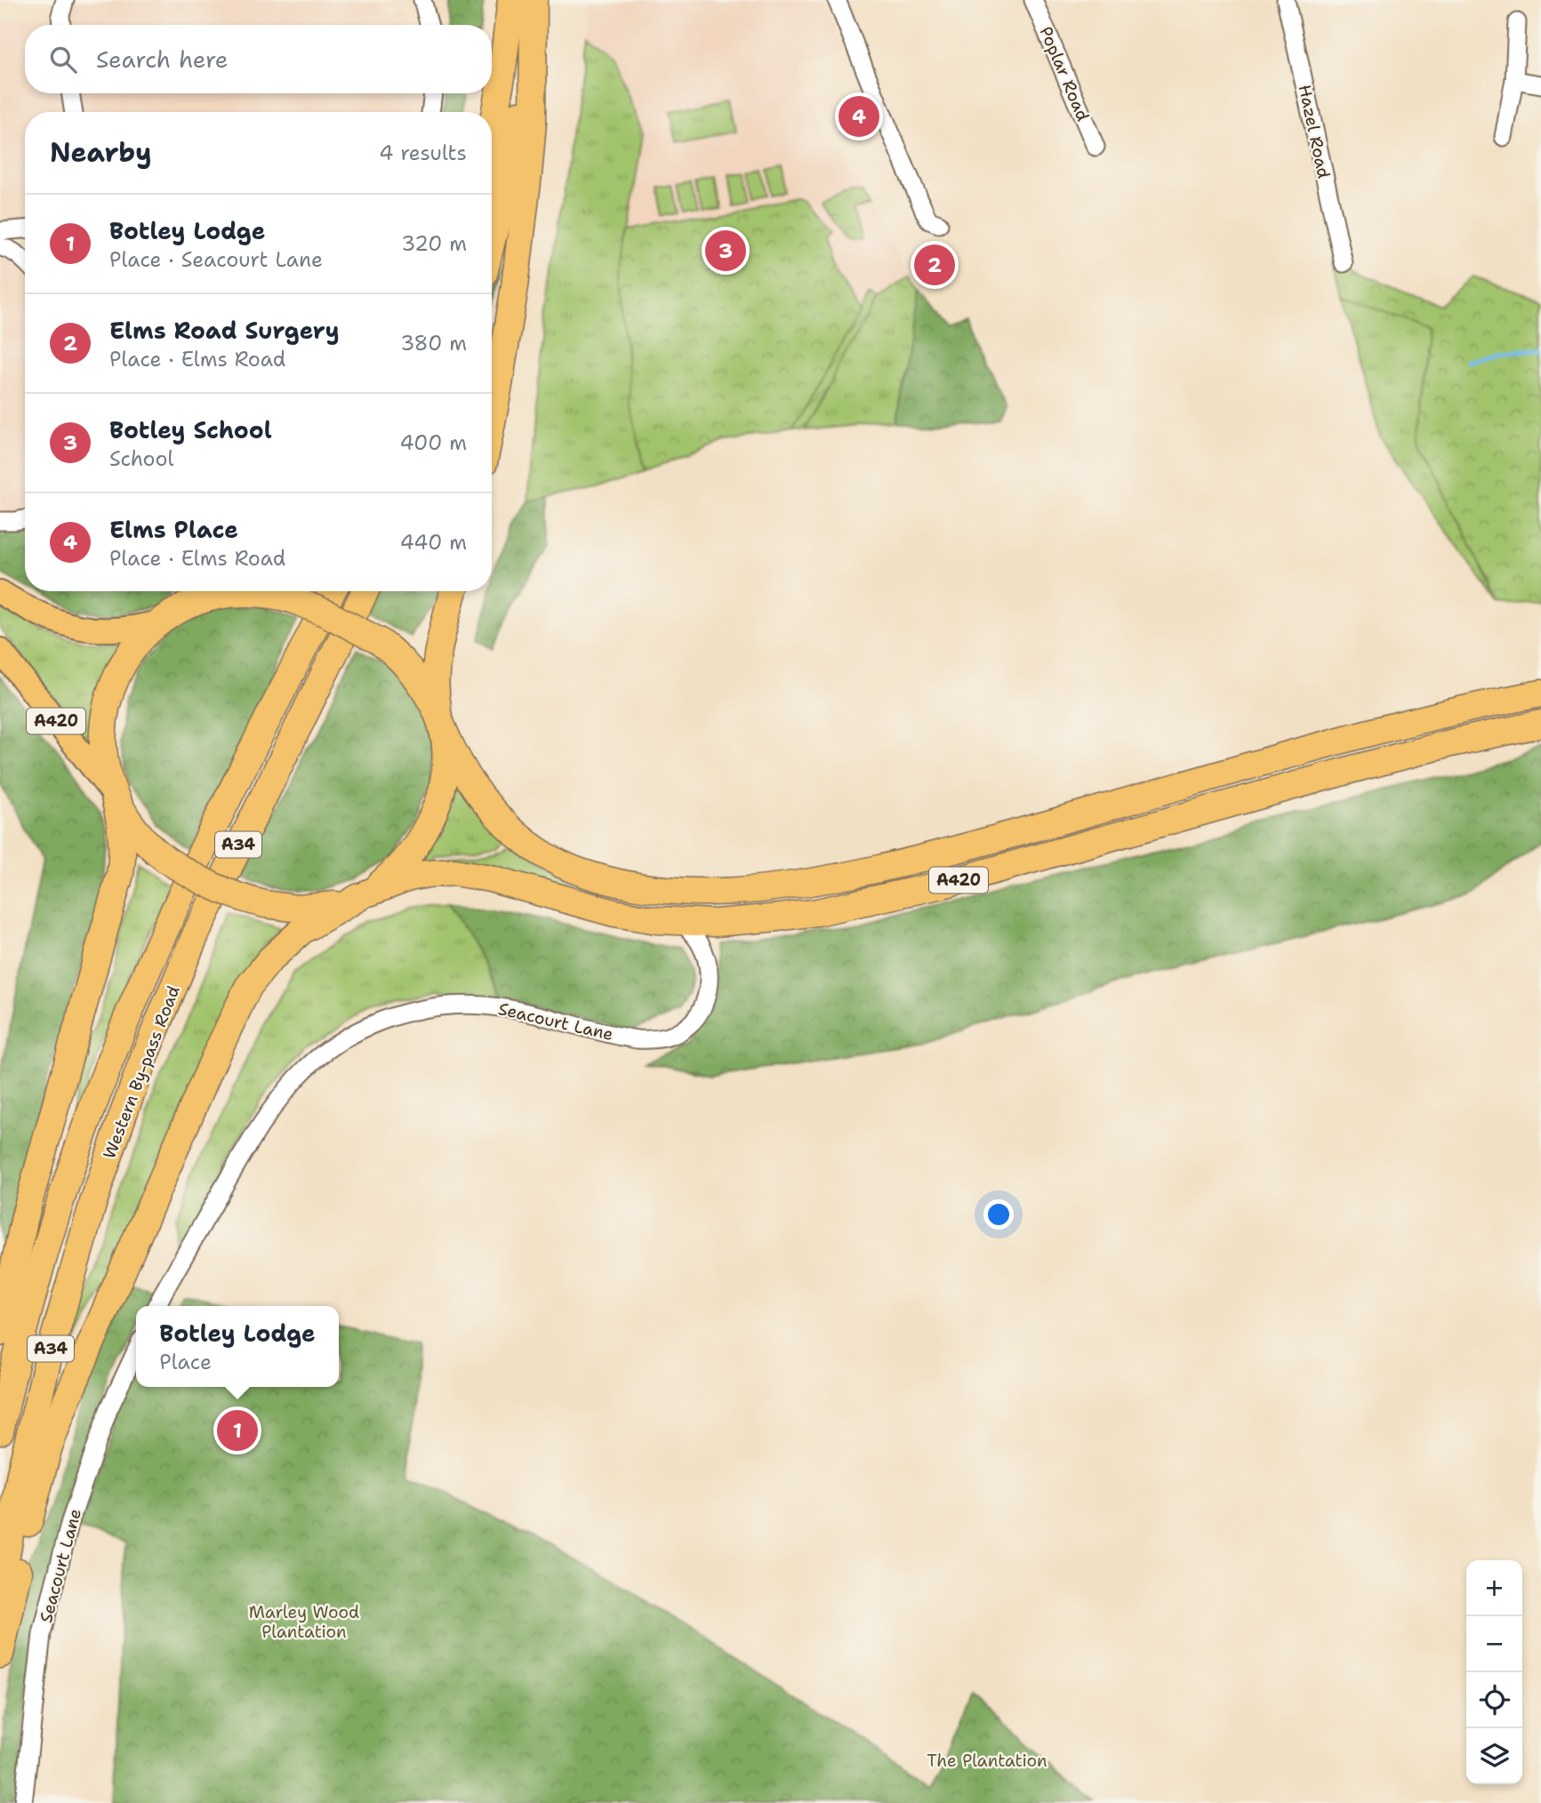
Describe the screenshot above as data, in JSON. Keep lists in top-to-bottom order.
{
  "streets": {
    "highway": ["A420", "A34", "Western By-pass Road"],
    "street": ["Poplar Road", "Hazel Road", "Seacourt Lane"]
  },
  "crossings": [
    ["A420", "Seacourt Lane"]
  ],
  "parks": ["Marley Wood Plantation", "The Plantation"],
  "page": {
    "search": "Search here",
    "pins": [
      "4",
      "3",
      "2",
      "1"
    ],
    "heading": ["Nearby", "4 results"],
    "list": [
      {
        "mark": "1",
        "name": "Botley Lodge",
        "note": "Place · Seacourt Lane",
        "value": "320 m"
      },
      {
        "mark": "2",
        "name": "Elms Road Surgery",
        "note": "Place · Elms Road",
        "value": "380 m"
      },
      {
        "mark": "3",
        "name": "Botley School",
        "note": "School",
        "value": "400 m"
      },
      {
        "mark": "4",
        "name": "Elms Place",
        "note": "Place · Elms Road",
        "value": "440 m"
      }
    ],
    "popup": ["Botley Lodge", "Place"],
    "map_buttons": ["+", "−"]
  }
}
